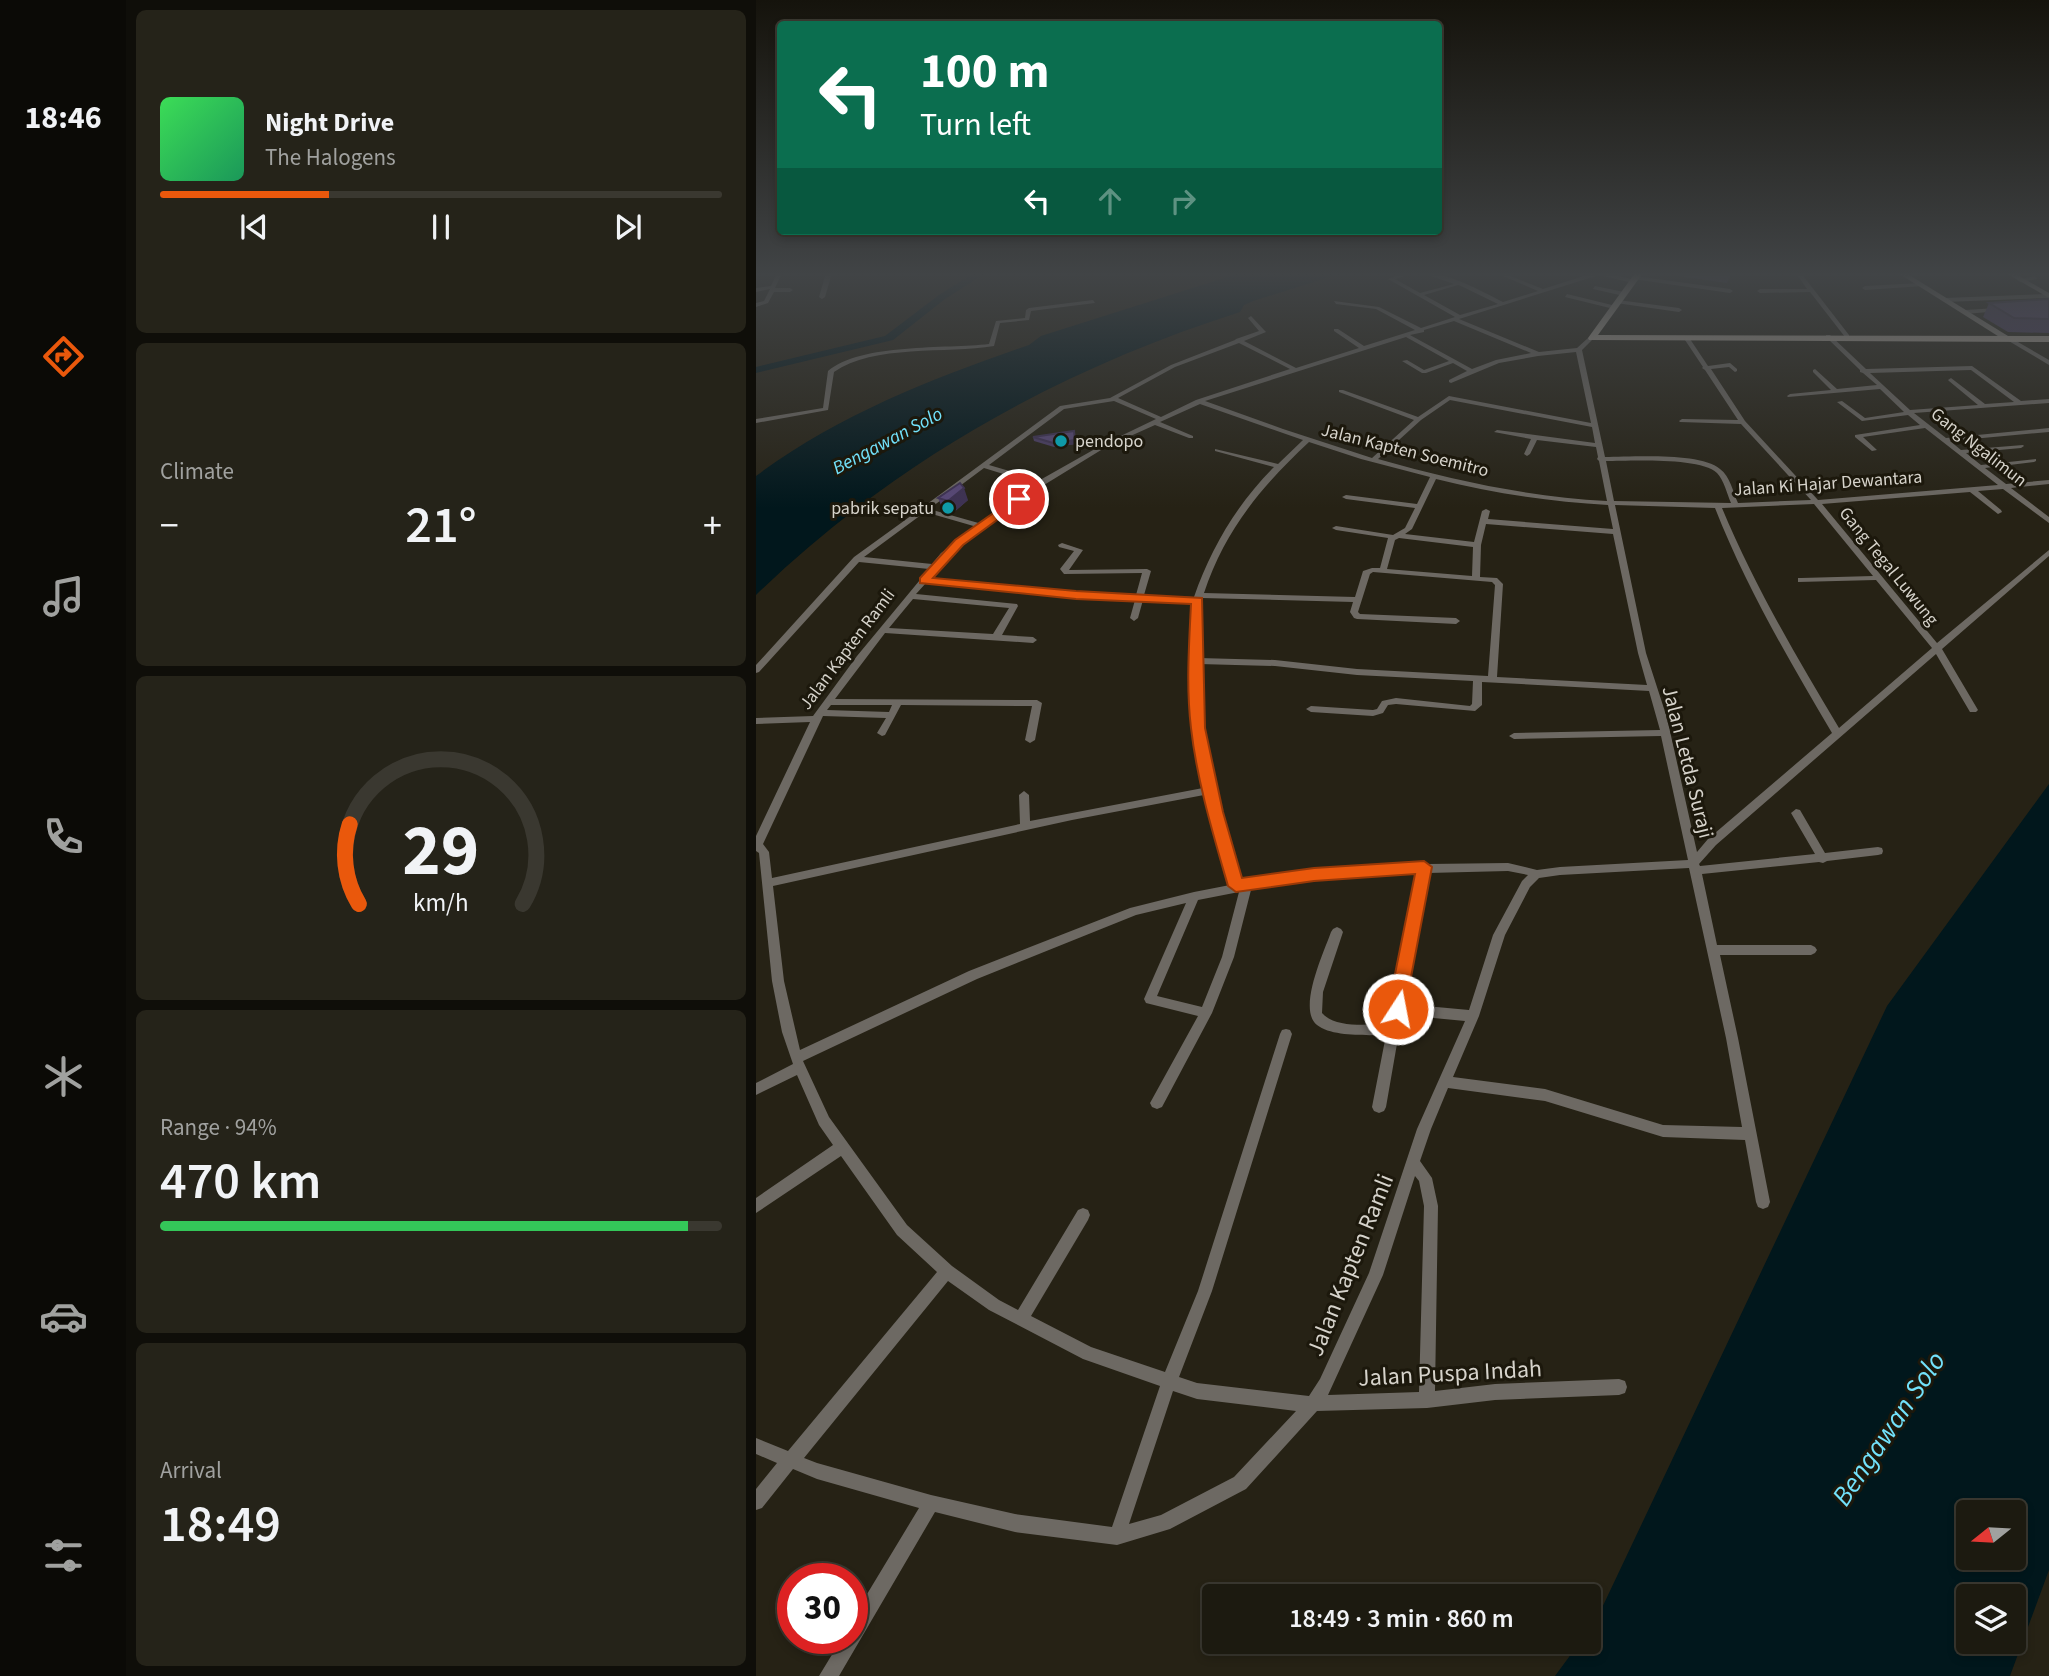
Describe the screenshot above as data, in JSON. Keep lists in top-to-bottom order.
{
  "streets": {
    "street": [
      "Gang Ngalimun",
      "Jalan Kapten Soemitro",
      "Jalan Ki Hajar Dewantara",
      "Gang Tegal Luwung",
      "Jalan Kapten Ramli",
      "Jalan Letda Suraji",
      "Jalan Puspa Indah"
    ]
  },
  "crossings": [
    ["Gang Ngalimun", "Jalan Ki Hajar Dewantara"],
    ["Jalan Kapten Soemitro", "Jalan Ki Hajar Dewantara"],
    ["Jalan Kapten Soemitro", "Jalan Kapten Ramli"],
    ["Jalan Kapten Soemitro", "Jalan Letda Suraji"],
    ["Jalan Ki Hajar Dewantara", "Gang Tegal Luwung"],
    ["Jalan Ki Hajar Dewantara", "Jalan Letda Suraji"],
    ["Jalan Kapten Ramli", "Jalan Puspa Indah"]
  ],
  "water": ["Bengawan Solo"],
  "places": ["pendopo", "pabrik sepatu"],
  "north": "left",
  "page": {
    "tabs": "18:46",
    "turn": ["100 m", "Turn left"],
    "song": ["Night Drive", "The Halogens"],
    "tile": [
      "Climate",
      ["Range · 94%", "470 km"],
      ["Arrival", "18:49"]
    ],
    "heat": ["−", "21°", "+"],
    "limit": "30",
    "trip": "18:49 · 3 min · 860 m",
    "gauge": ["29", "km/h"]
  }
}
